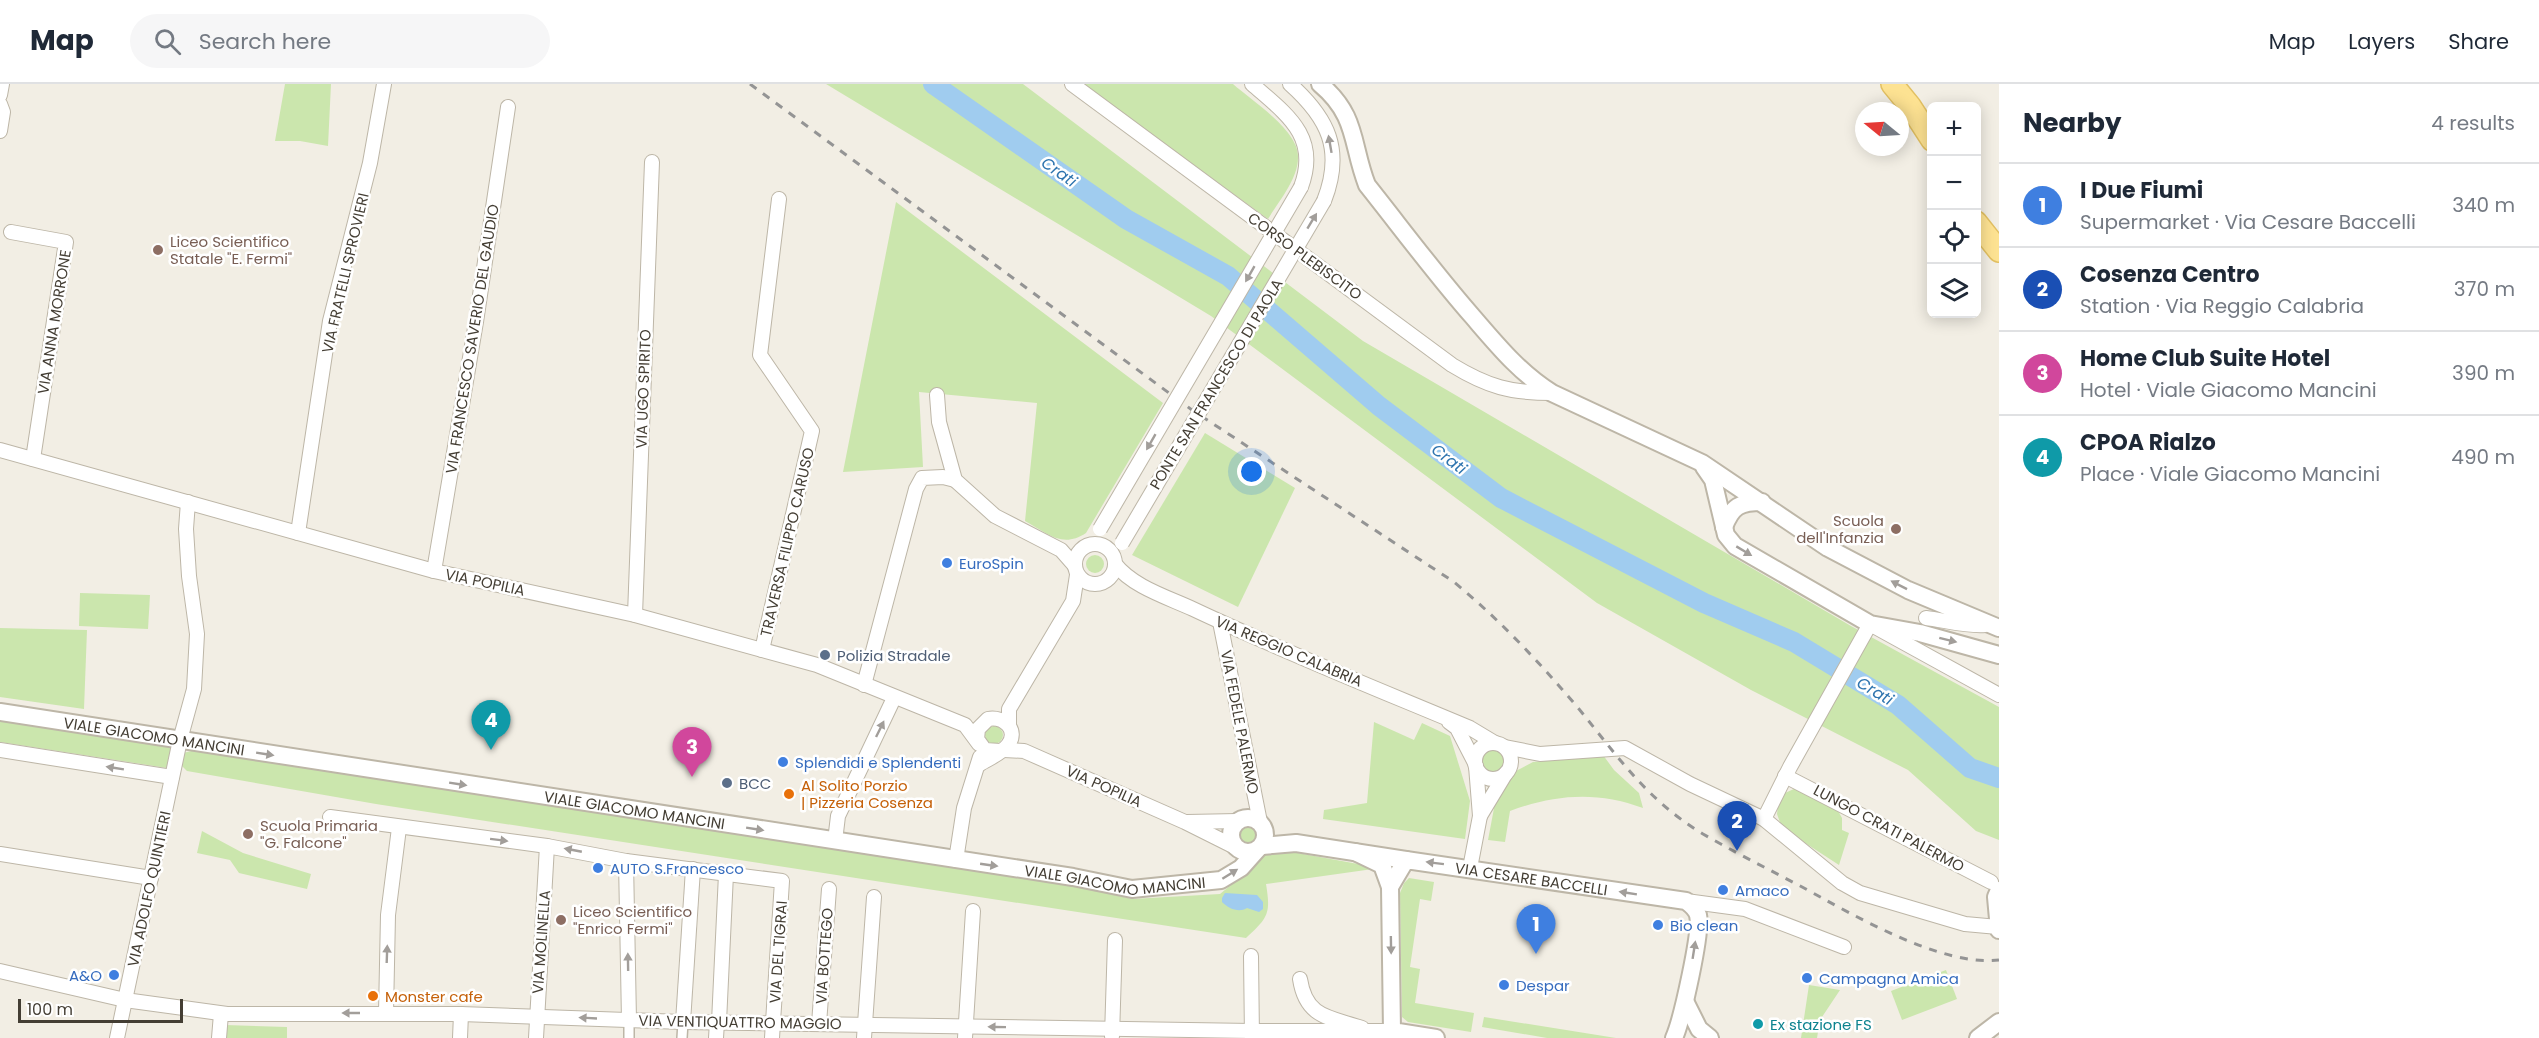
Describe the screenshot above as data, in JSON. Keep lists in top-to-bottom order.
{
  "streets": {
    "street": [
      "CORSO PLEBISCITO",
      "VIA FRATELLI SPROVIERI",
      "VIA ANNA MORRONE",
      "VIA FRANCESCO SAVERIO DEL GAUDIO",
      "PONTE SAN FRANCESCO DI PAOLA",
      "VIA UGO SPIRITO",
      "TRAVERSA FILIPPO CARUSO",
      "VIA POPILIA",
      "VIA REGGIO CALABRIA",
      "VIA FEDELE PALERMO",
      "VIALE GIACOMO MANCINI",
      "LUNGO CRATI PALERMO",
      "VIA CESARE BACCELLI",
      "VIA ADOLFO QUINTIERI",
      "VIA MOLINELLA",
      "VIA DEL TIGRAI",
      "VIA BOTTEGO",
      "VIA VENTIQUATTRO MAGGIO"
    ]
  },
  "crossings": [
    ["VIA FRATELLI SPROVIERI", "VIA POPILIA"],
    ["VIA ANNA MORRONE", "VIA POPILIA"],
    ["VIA FRANCESCO SAVERIO DEL GAUDIO", "VIA POPILIA"],
    ["PONTE SAN FRANCESCO DI PAOLA", "VIA REGGIO CALABRIA"],
    ["VIA UGO SPIRITO", "VIA POPILIA"],
    ["TRAVERSA FILIPPO CARUSO", "VIA POPILIA"],
    ["VIA POPILIA", "VIA FEDELE PALERMO"],
    ["VIA POPILIA", "VIALE GIACOMO MANCINI"],
    ["VIA POPILIA", "VIA ADOLFO QUINTIERI"],
    ["VIA REGGIO CALABRIA", "VIA FEDELE PALERMO"],
    ["VIA FEDELE PALERMO", "VIALE GIACOMO MANCINI"],
    ["VIALE GIACOMO MANCINI", "VIA ADOLFO QUINTIERI"],
    ["VIA ADOLFO QUINTIERI", "VIA VENTIQUATTRO MAGGIO"],
    ["VIA MOLINELLA", "VIA VENTIQUATTRO MAGGIO"],
    ["VIA DEL TIGRAI", "VIA VENTIQUATTRO MAGGIO"],
    ["VIA BOTTEGO", "VIA VENTIQUATTRO MAGGIO"]
  ],
  "one_way": ["VIA CESARE BACCELLI"],
  "water": ["Crati"],
  "places": [
    "Liceo Scientifico Statale \"E. Fermi\"",
    "Scuola dell'Infanzia",
    "EuroSpin",
    "Polizia Stradale",
    "Splendidi e Splendenti",
    "BCC",
    "Al Solito Porzio | Pizzeria Cosenza",
    "Scuola Primaria \"G. Falcone\"",
    "AUTO S.Francesco",
    "Amaco",
    "Liceo Scientifico \"Enrico Fermi\"",
    "Bio clean",
    "A&O",
    "Campagna Amica",
    "Despar",
    "Monster cafe",
    "Ex stazione FS"
  ],
  "scale_bar": "100 m",
  "north": "left",
  "page": {
    "header": "Map",
    "search": "Search here",
    "nav": ["Map", "Layers", "Share"],
    "heading": ["Nearby", "4 results"],
    "map_buttons": ["+", "−"],
    "list": [
      {
        "mark": "1",
        "name": "I Due Fiumi",
        "note": "Supermarket · Via Cesare Baccelli",
        "value": "340 m"
      },
      {
        "mark": "2",
        "name": "Cosenza Centro",
        "note": "Station · Via Reggio Calabria",
        "value": "370 m"
      },
      {
        "mark": "3",
        "name": "Home Club Suite Hotel",
        "note": "Hotel · Viale Giacomo Mancini",
        "value": "390 m"
      },
      {
        "mark": "4",
        "name": "CPOA Rialzo",
        "note": "Place · Viale Giacomo Mancini",
        "value": "490 m"
      }
    ],
    "pins": [
      "4",
      "3",
      "2",
      "1"
    ],
    "scale": "100 m"
  }
}
